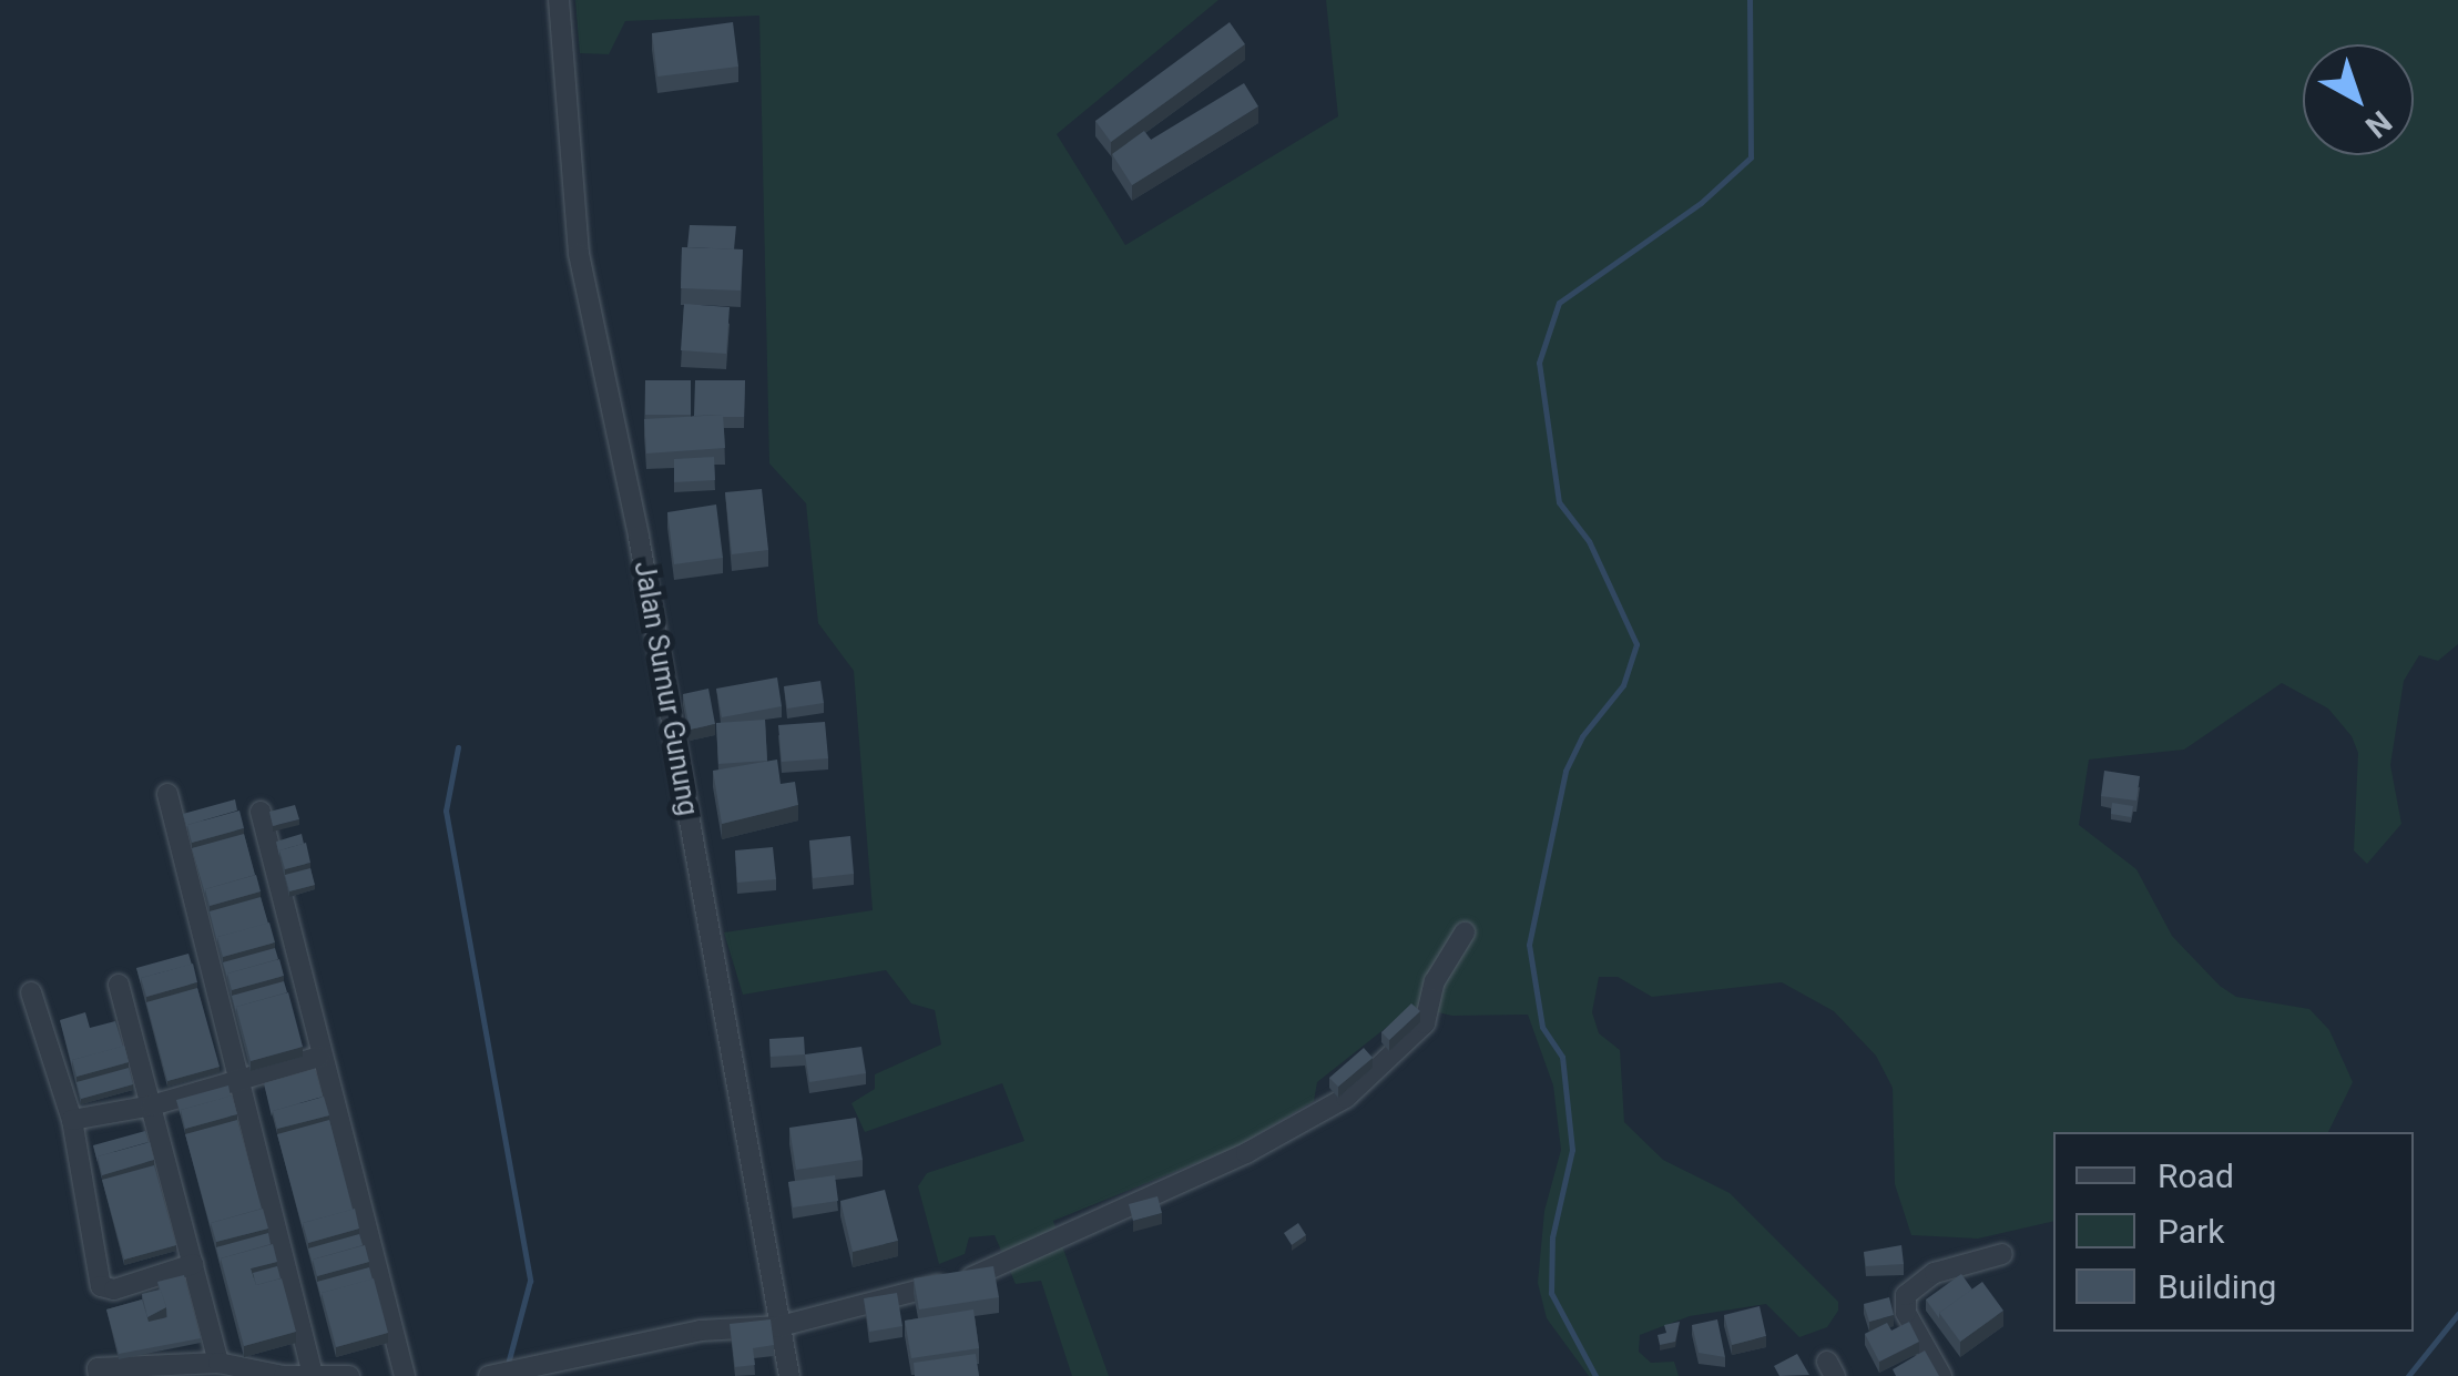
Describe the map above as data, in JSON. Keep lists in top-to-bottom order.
{
  "streets": {
    "street": ["Jalan Sumur Gunung"]
  },
  "legend": ["Road", "Park", "Building"],
  "north": "bottom right"
}
